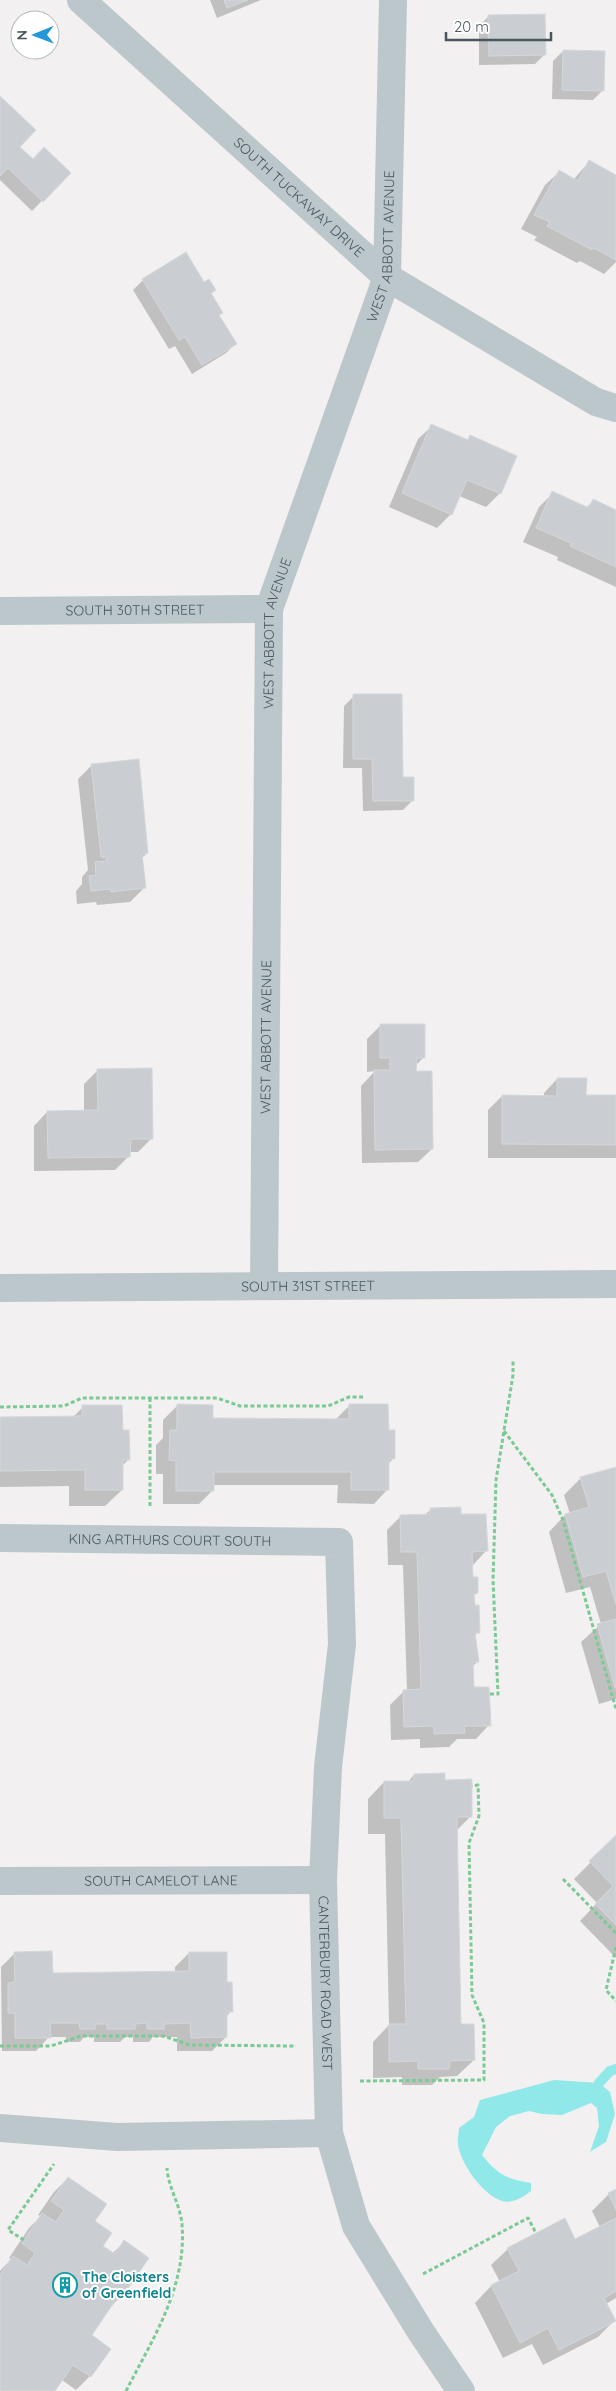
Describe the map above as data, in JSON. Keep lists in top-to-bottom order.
{
  "streets": {
    "street": [
      "SOUTH TUCKAWAY DRIVE",
      "WEST ABBOTT AVENUE",
      "SOUTH 30TH STREET",
      "SOUTH 31ST STREET",
      "KING ARTHURS COURT SOUTH",
      "SOUTH CAMELOT LANE",
      "CANTERBURY ROAD WEST"
    ]
  },
  "crossings": [
    ["SOUTH TUCKAWAY DRIVE", "WEST ABBOTT AVENUE"],
    ["WEST ABBOTT AVENUE", "SOUTH 30TH STREET"],
    ["WEST ABBOTT AVENUE", "SOUTH 31ST STREET"],
    ["KING ARTHURS COURT SOUTH", "CANTERBURY ROAD WEST"],
    ["SOUTH CAMELOT LANE", "CANTERBURY ROAD WEST"]
  ],
  "places": {
    "building": ["The Cloisters of Greenfield"]
  },
  "scale_bar": "20 m",
  "north": "left"
}
